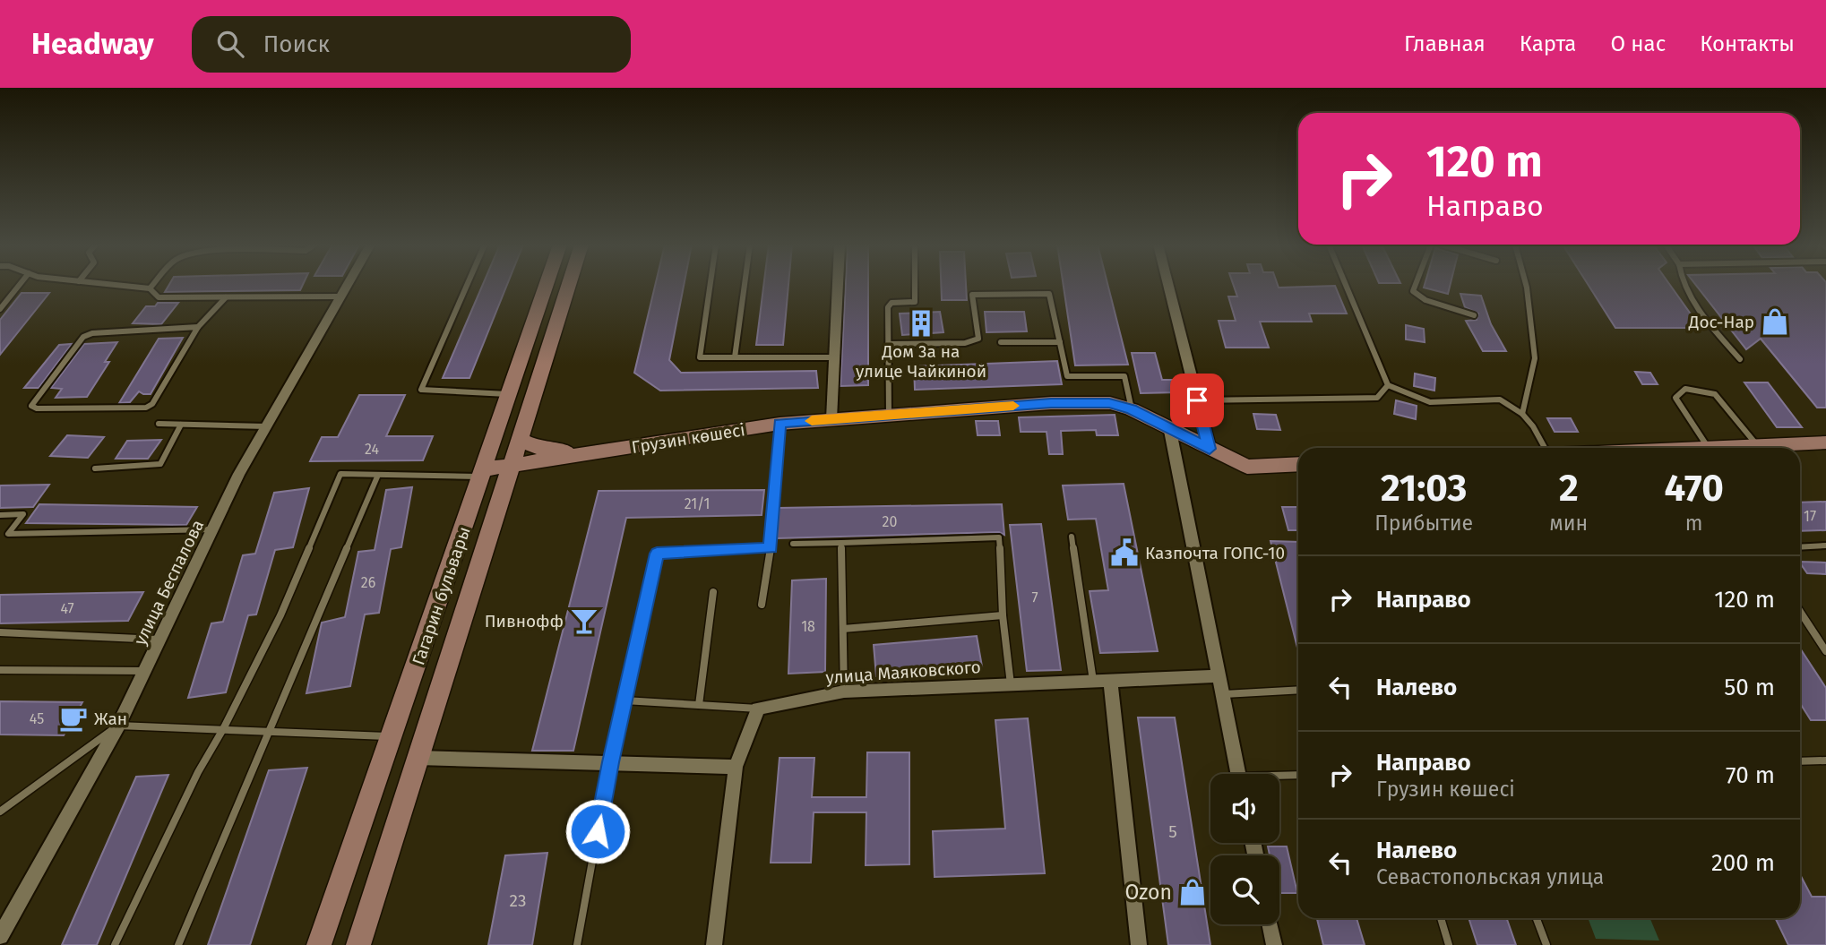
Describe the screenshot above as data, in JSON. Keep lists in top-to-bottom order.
{
  "streets": {
    "main road": ["Грузин көшесі", "Гагарин бульвары"],
    "street": ["улица Беспалова", "улица Маяковского"]
  },
  "crossings": [
    ["Грузин көшесі", "Гагарин бульвары"]
  ],
  "places": {
    "shop": ["Дос-Нар", "Ozon"],
    "building": ["Дом 3а на улице Чайкиной"],
    "public building": ["Казпочта ГОПС-10"],
    "bar": ["Пивнофф"],
    "cafe": ["Жан"]
  },
  "house_numbers": [
    "24",
    "21/1",
    "17",
    "20",
    "26",
    "7",
    "47",
    "18",
    "45",
    "5",
    "23"
  ],
  "page": {
    "header": "Headway",
    "search": "Поиск",
    "nav": [
      "Главная",
      "Карта",
      "О нас",
      "Контакты"
    ],
    "turn": ["120 m", "Направо"],
    "eta": [
      "21:03",
      "Прибытие",
      "2",
      "мин",
      "470",
      "m"
    ],
    "list": [
      {
        "name": "Направо",
        "value": "120 m"
      },
      {
        "name": "Налево",
        "value": "50 m"
      },
      {
        "name": "Направо",
        "note": "Грузин көшесі",
        "value": "70 m"
      },
      {
        "name": "Налево",
        "note": "Севастопольская улица",
        "value": "200 m"
      }
    ]
  }
}
